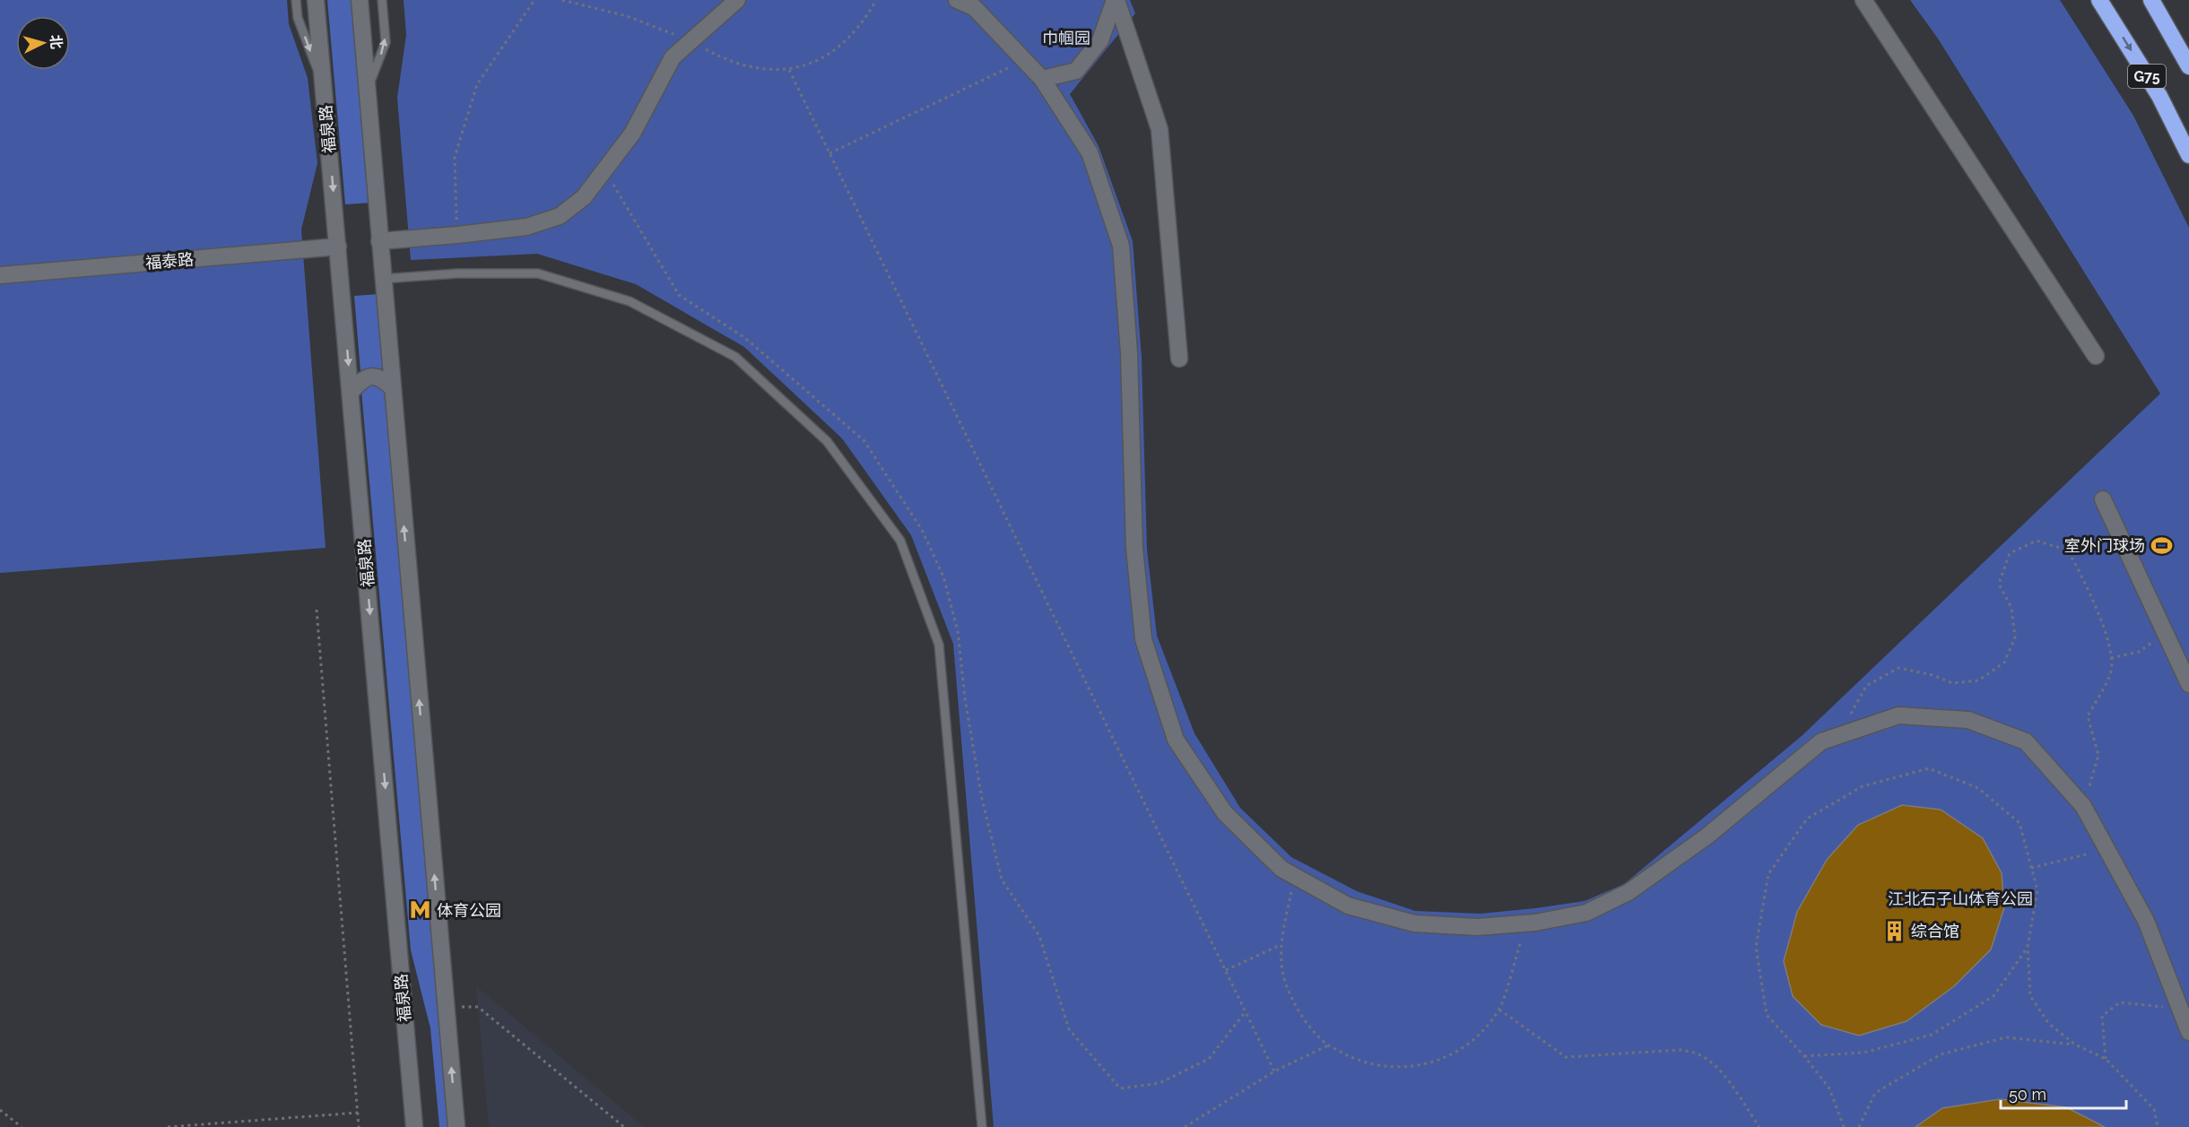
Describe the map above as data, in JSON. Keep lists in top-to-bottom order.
{
  "streets": {
    "highway": ["G75"],
    "street": ["福泉路", "福泰路"]
  },
  "crossings": [
    ["福泉路", "福泰路"]
  ],
  "parks": ["巾帼园", "江北石子山体育公园"],
  "places": {
    "sports": ["室外门球场"],
    "metro station": ["体育公园"],
    "building": ["综合馆"]
  },
  "scale_bar": "50 m",
  "north": "right"
}
